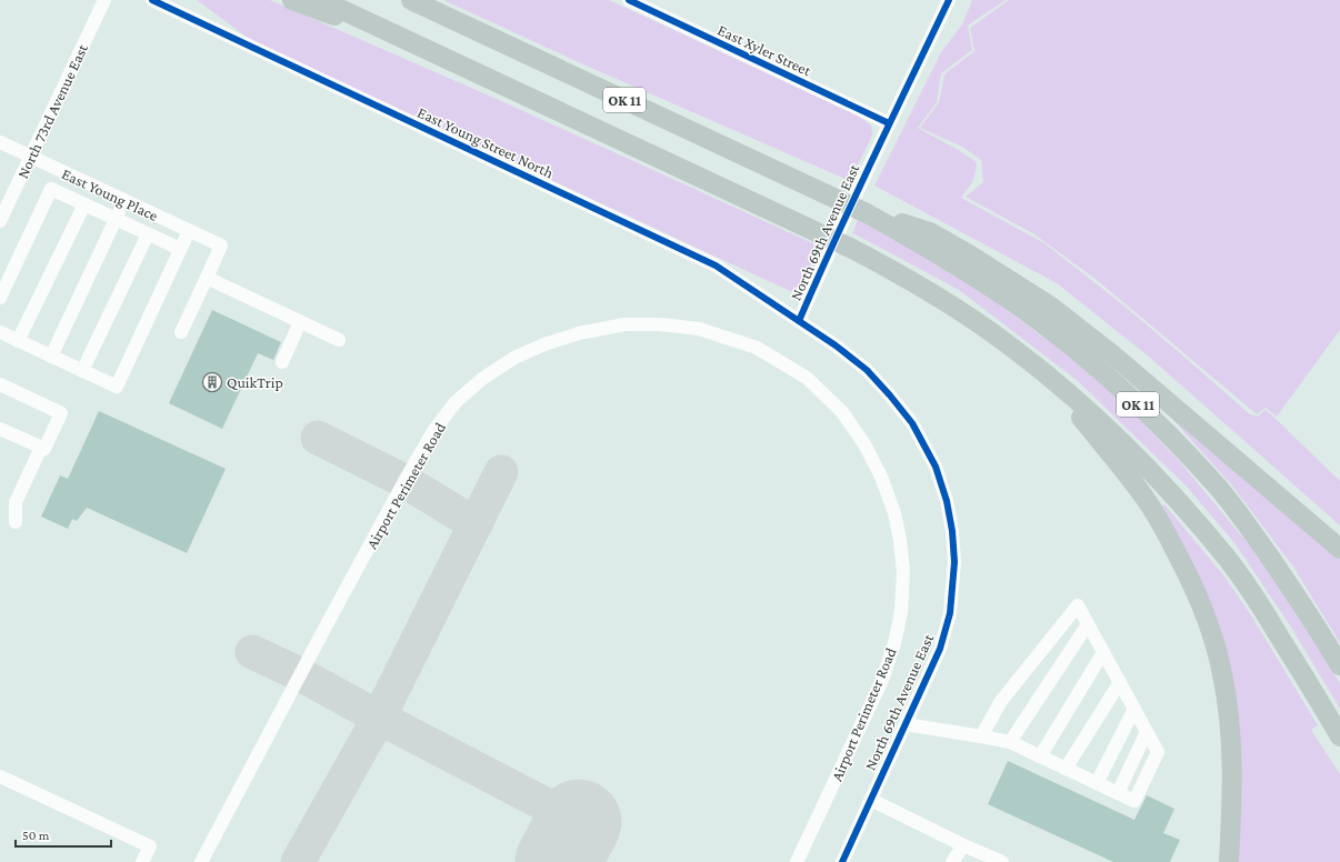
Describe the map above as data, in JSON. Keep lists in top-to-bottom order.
{
  "streets": {
    "highway": ["OK 11"],
    "street": [
      "East Xyler Street",
      "North 73rd Avenue East",
      "East Young Street North",
      "East Young Place",
      "North 69th Avenue East",
      "Airport Perimeter Road"
    ]
  },
  "crossings": [
    ["East Xyler Street", "North 69th Avenue East"],
    ["North 73rd Avenue East", "East Young Place"],
    ["East Young Street North", "North 69th Avenue East"]
  ],
  "places": {
    "building": ["QuikTrip"]
  },
  "scale_bar": "50 m"
}
